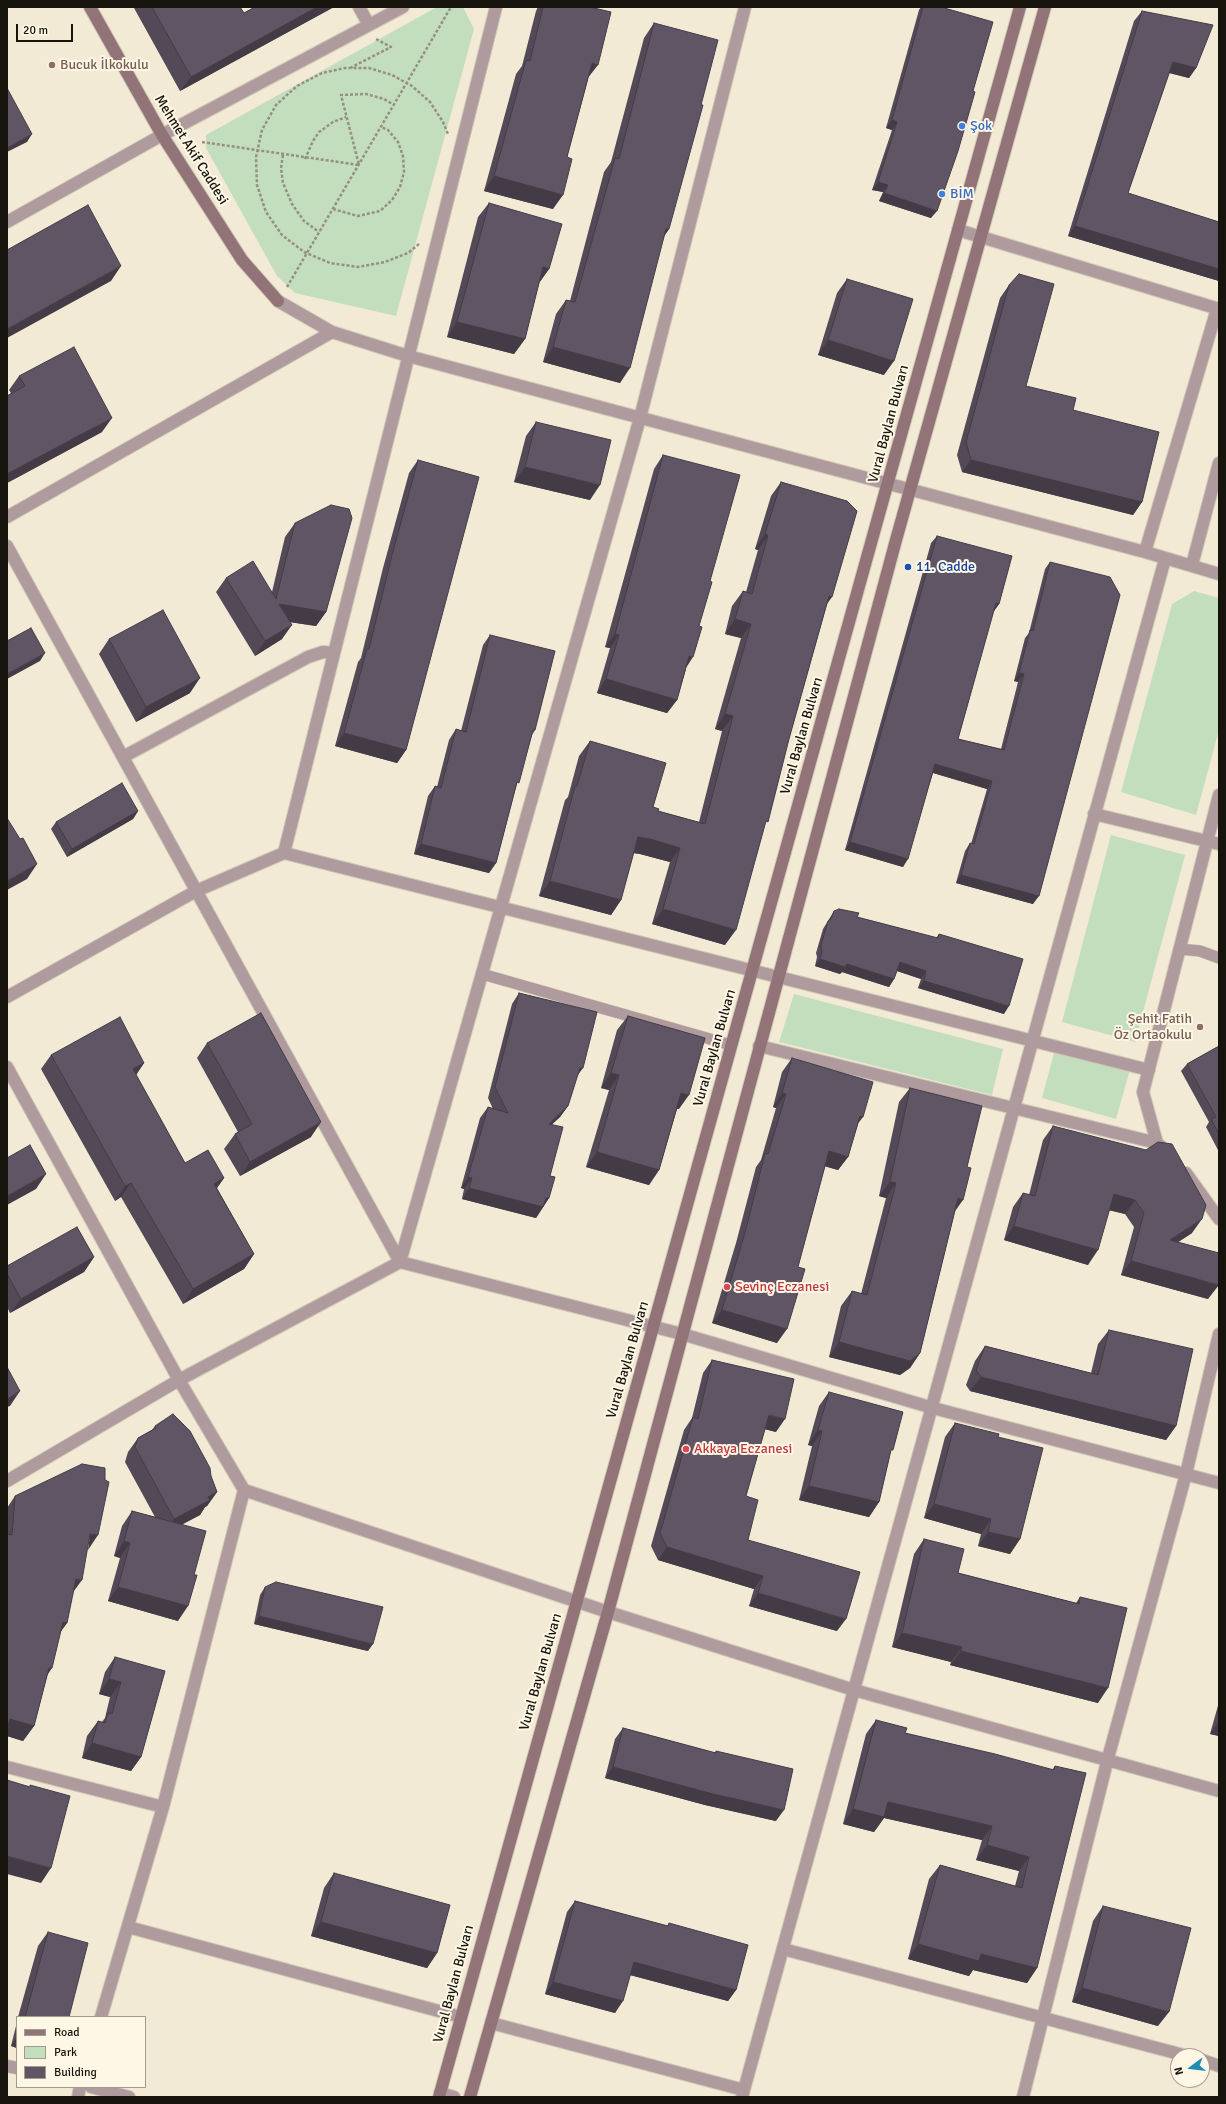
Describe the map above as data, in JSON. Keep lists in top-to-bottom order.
{
  "streets": {
    "main road": ["Mehmet Akif Caddesi", "Vural Baylan Bulvarı"]
  },
  "places": [
    "Bucuk İlkokulu",
    "Şok",
    "BİM",
    "11. Cadde",
    "Şehit Fatih Öz Ortaokulu",
    "Sevinç Eczanesi",
    "Akkaya Eczanesi"
  ],
  "legend": ["Road", "Park", "Building"],
  "scale_bar": "20 m",
  "north": "left"
}
